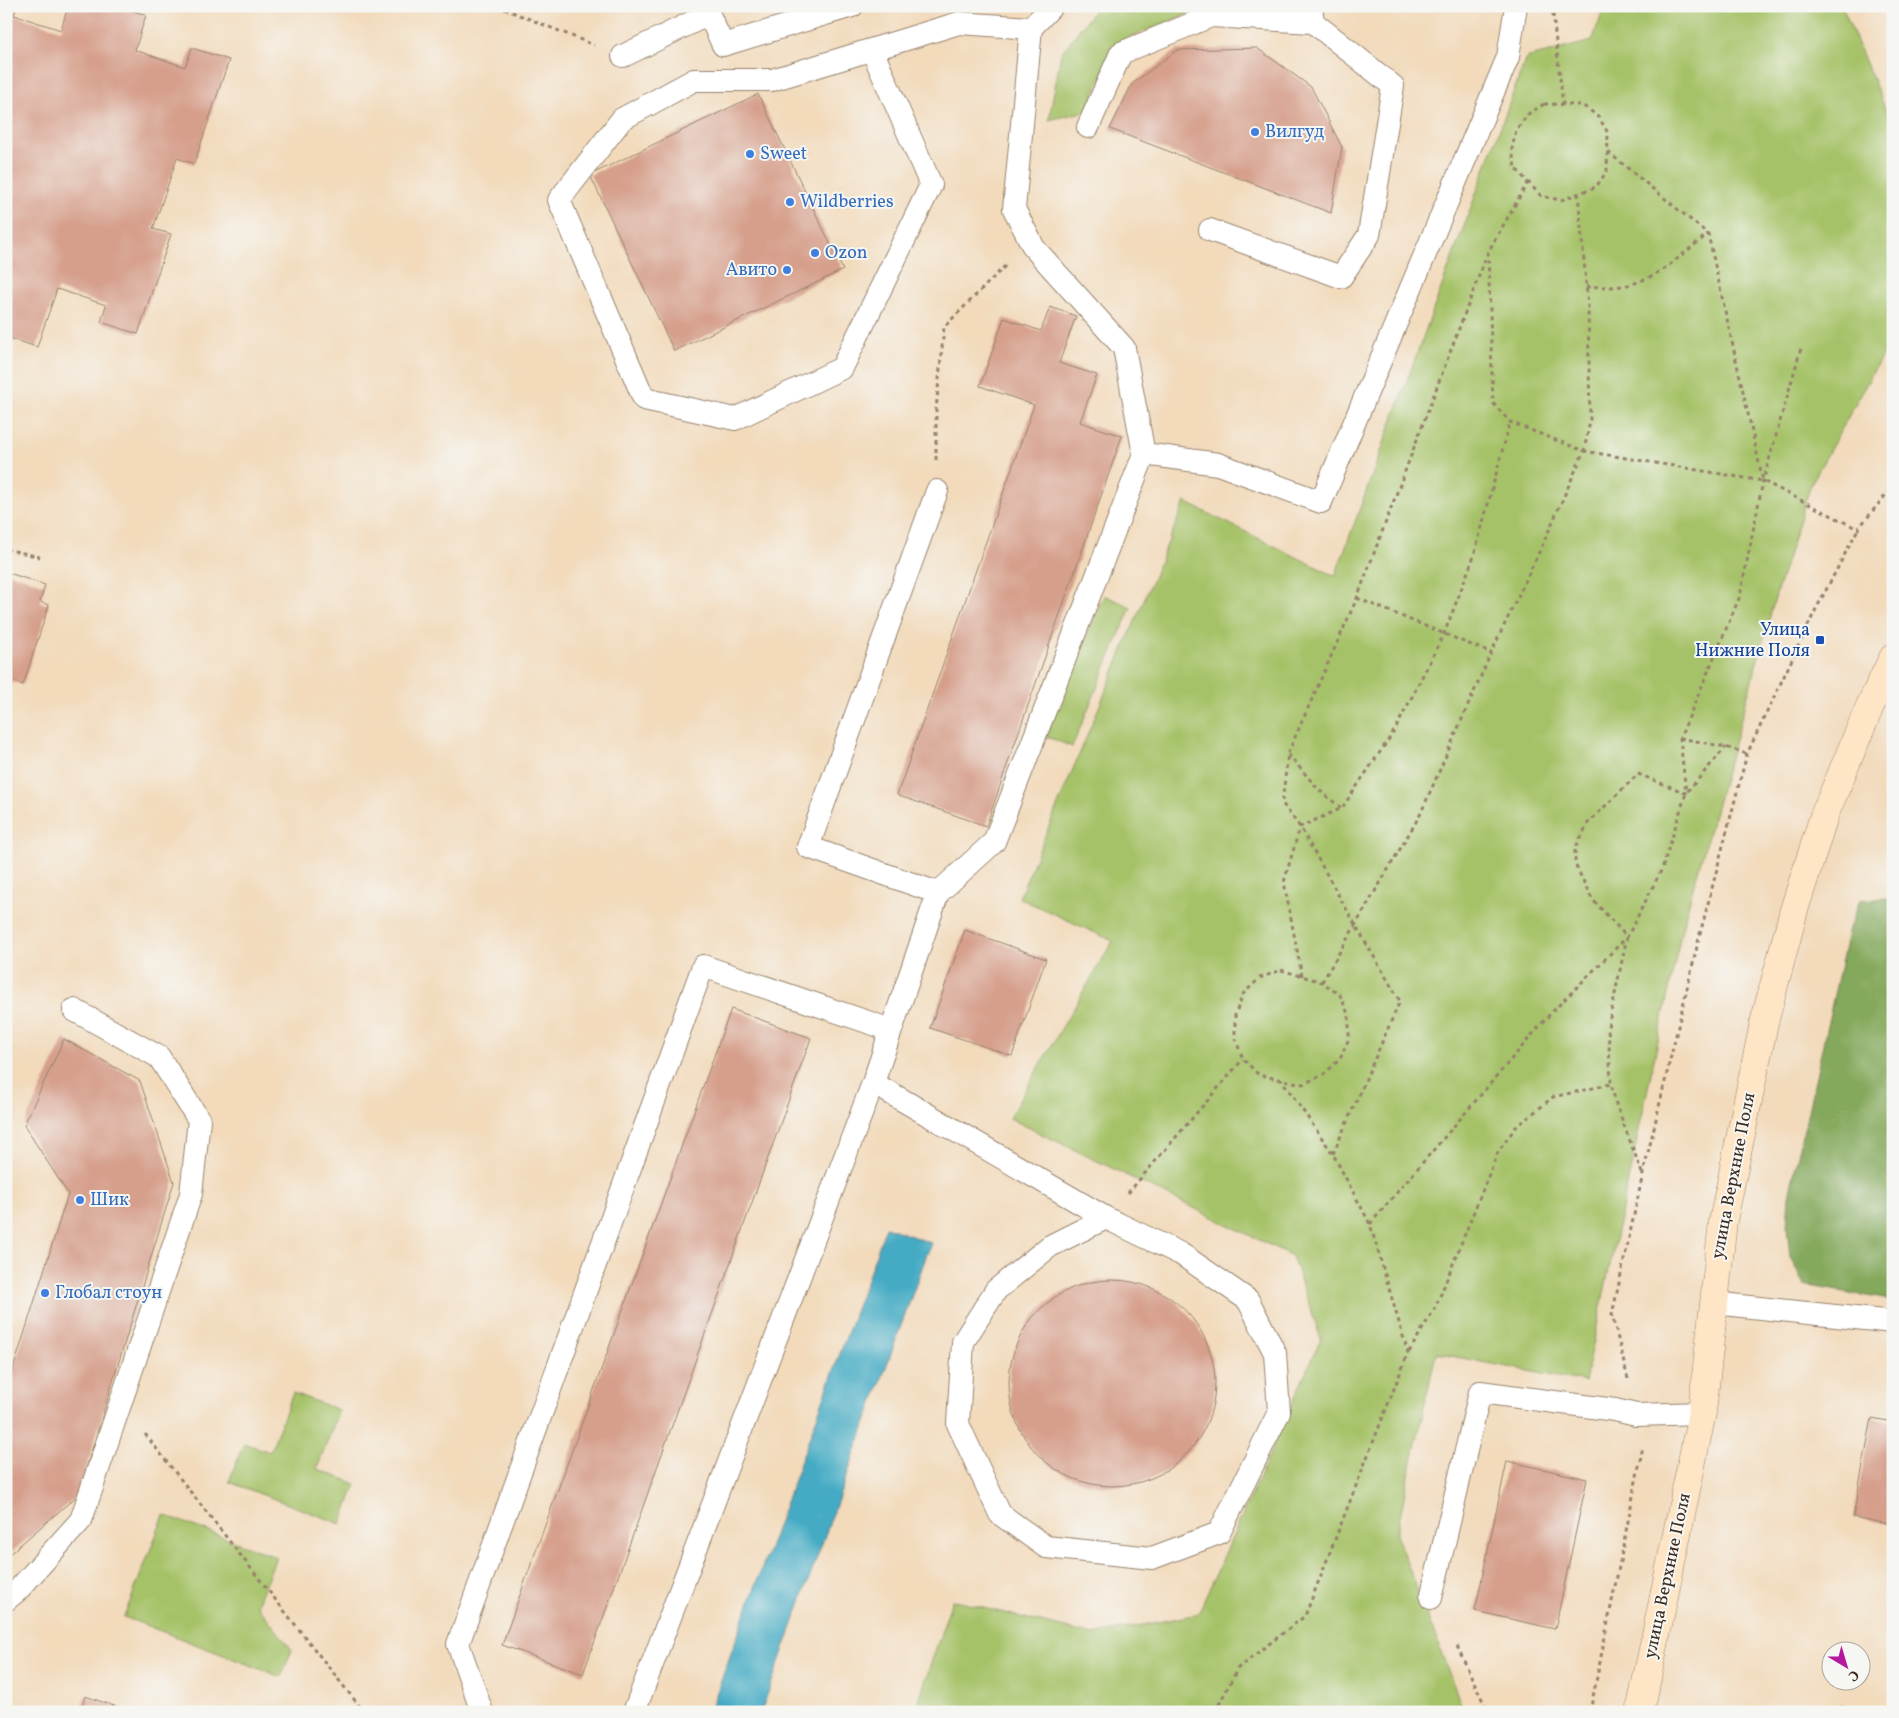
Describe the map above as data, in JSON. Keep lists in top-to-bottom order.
{
  "streets": {
    "main road": ["улица Верхние Поля"]
  },
  "places": {
    "other": [
      "Вилгуд",
      "Sweet",
      "Wildberries",
      "Ozon",
      "Авито",
      "Шик",
      "Глобал стоун"
    ],
    "transit": ["Улица Нижние Поля"]
  },
  "north": "bottom right"
}
